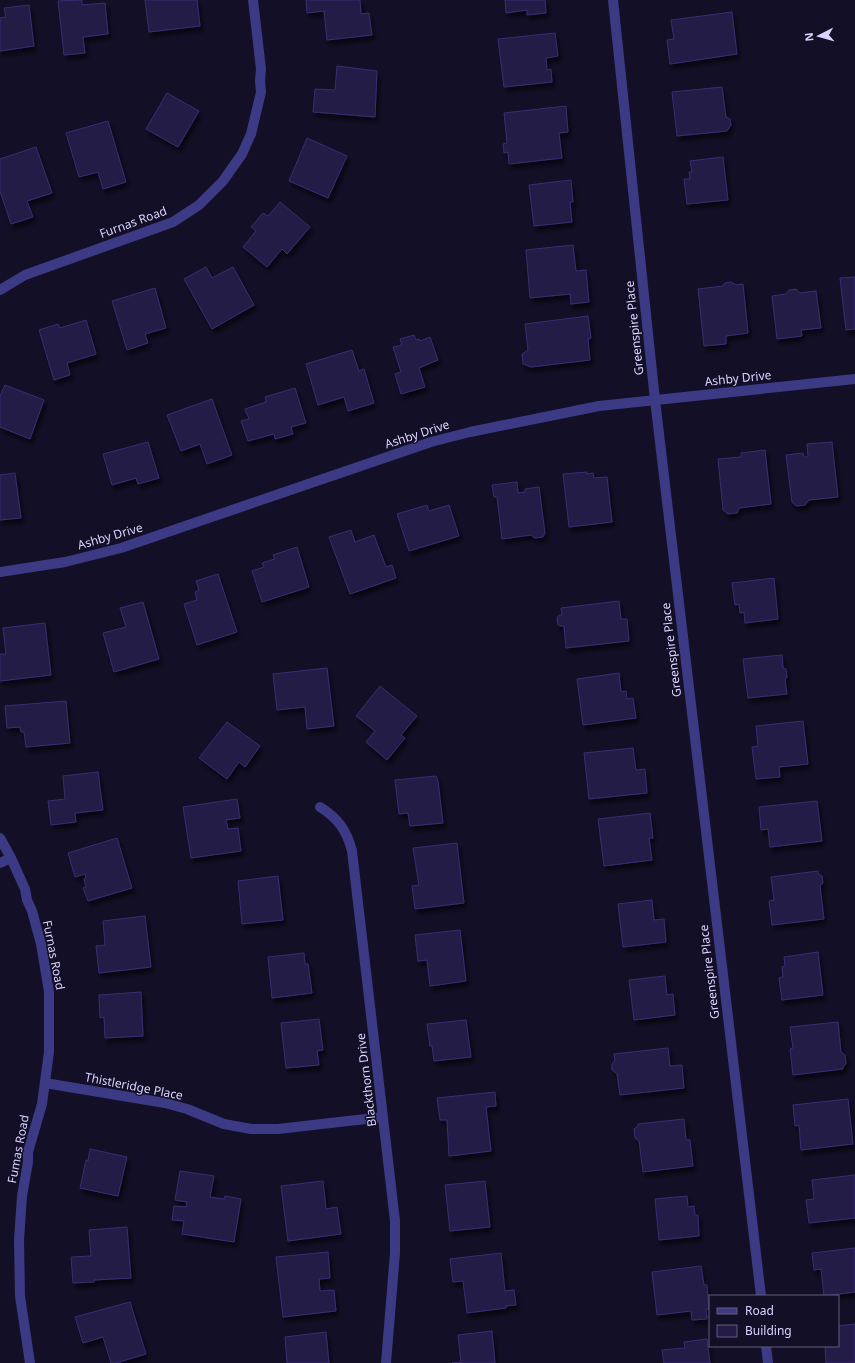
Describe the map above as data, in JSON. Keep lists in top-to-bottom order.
{
  "streets": {
    "street": [
      "Furnas Road",
      "Greenspire Place",
      "Ashby Drive",
      "Blackthorn Drive",
      "Thistleridge Place",
      "Fumas Road"
    ]
  },
  "crossings": [
    ["Furnas Road", "Thistleridge Place"],
    ["Furnas Road", "Fumas Road"],
    ["Greenspire Place", "Ashby Drive"],
    ["Blackthorn Drive", "Thistleridge Place"],
    ["Thistleridge Place", "Fumas Road"]
  ],
  "legend": ["Road", "Building"],
  "north": "left"
}
